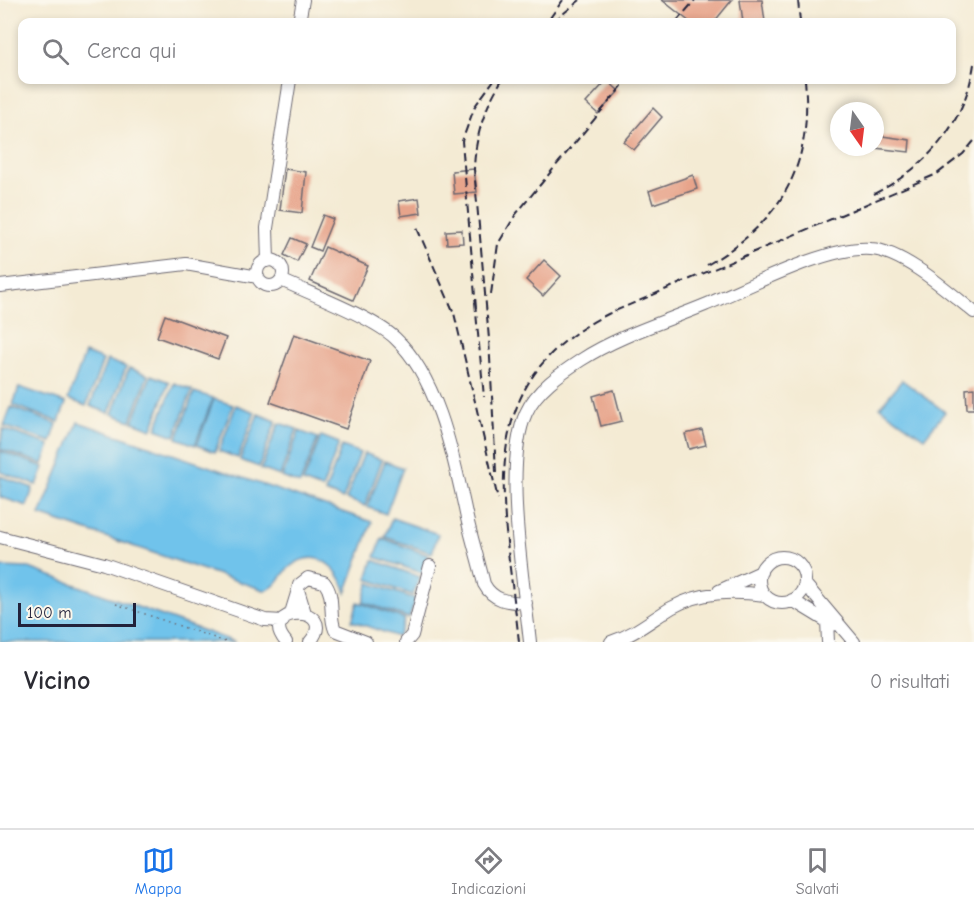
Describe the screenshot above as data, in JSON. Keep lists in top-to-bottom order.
{
  "scale_bar": "100 m",
  "north": "bottom",
  "page": {
    "search": "Cerca qui",
    "scale": "100 m",
    "heading": ["Vicino", "0 risultati"],
    "nav": ["Mappa", "Indicazioni", "Salvati"]
  }
}
